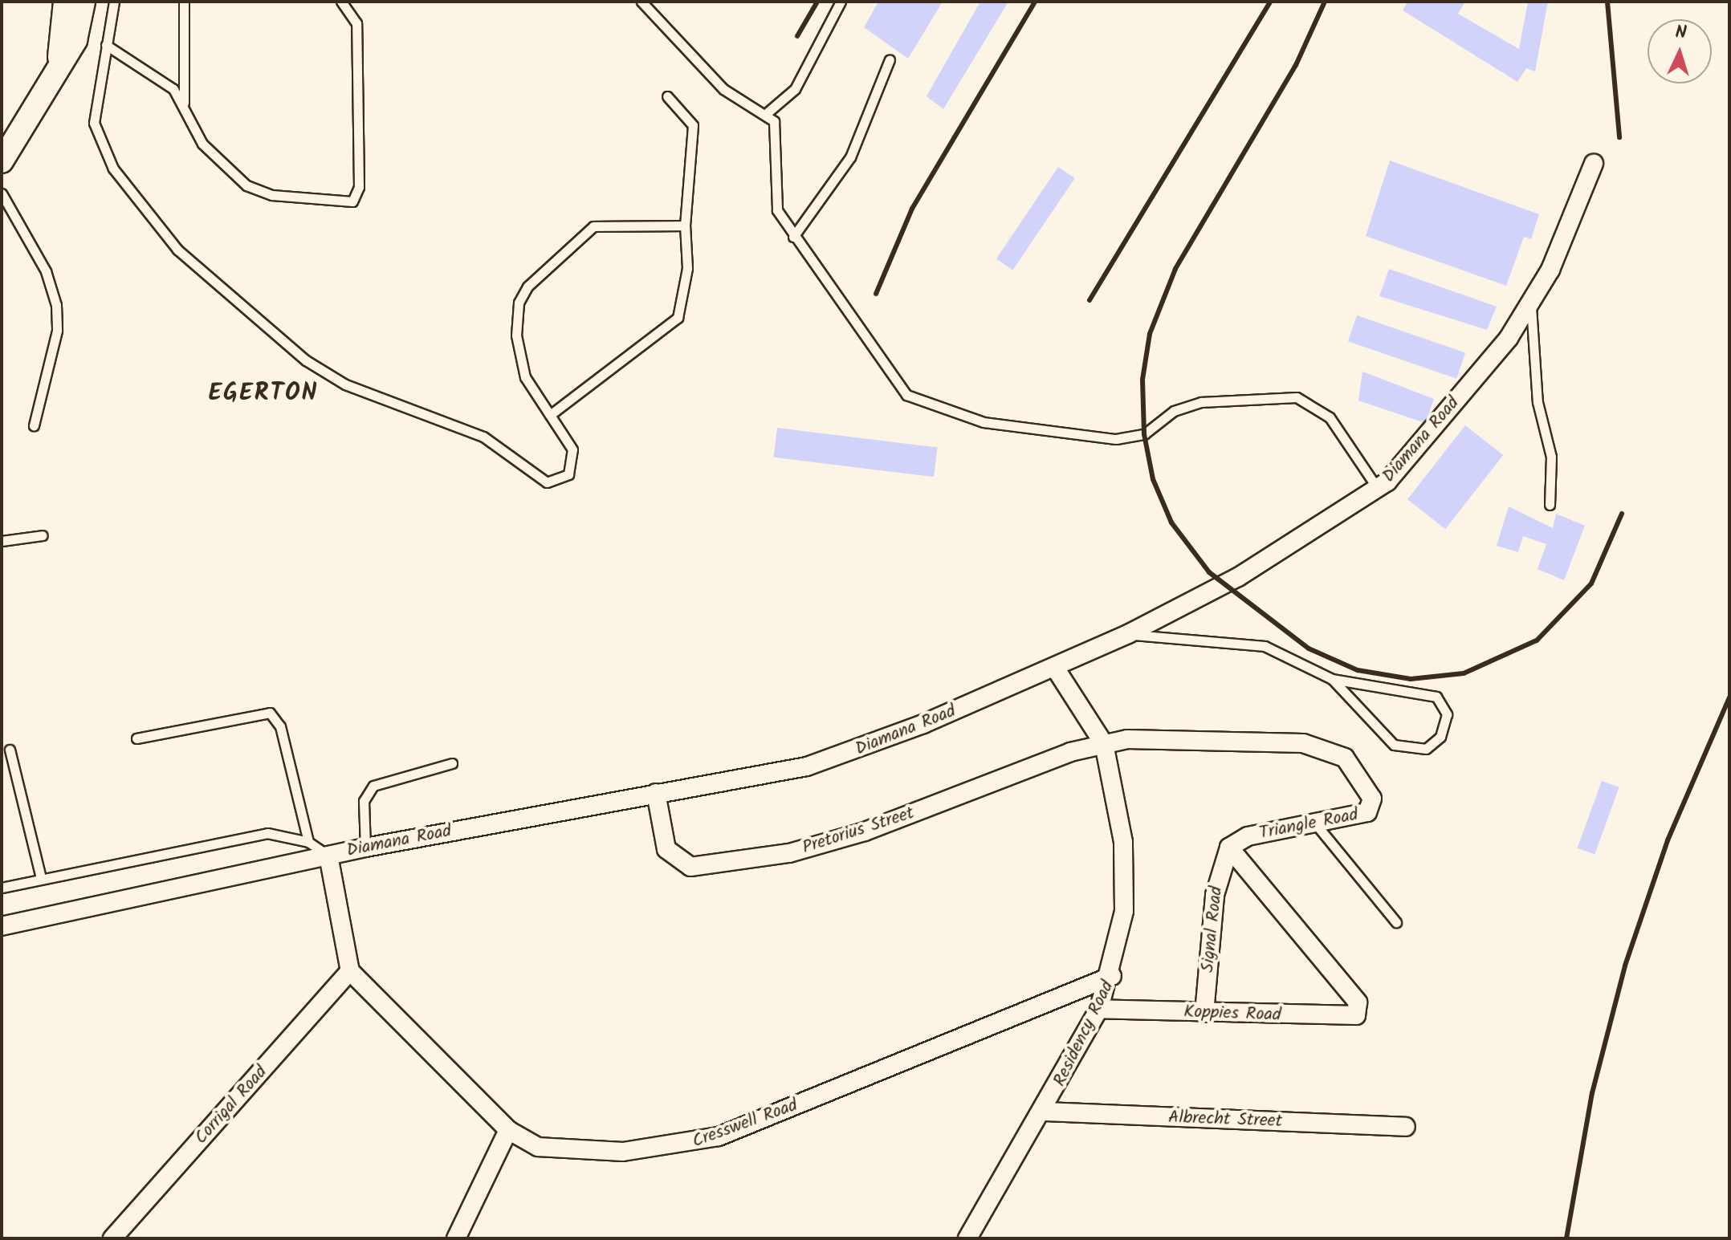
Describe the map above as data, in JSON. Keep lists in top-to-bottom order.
{
  "streets": {
    "street": [
      "Diamana Road",
      "Triangle Road",
      "Pretorius Street",
      "Signal Road",
      "Koppies Road",
      "Residency Road",
      "Corrigal Road",
      "Albrecht Street",
      "Cresswell Road"
    ]
  },
  "crossings": [
    ["Diamana Road", "Pretorius Street"],
    ["Diamana Road", "Residency Road"],
    ["Triangle Road", "Pretorius Street"],
    ["Triangle Road", "Signal Road"],
    ["Triangle Road", "Koppies Road"],
    ["Triangle Road", "Residency Road"],
    ["Pretorius Street", "Residency Road"],
    ["Signal Road", "Koppies Road"],
    ["Koppies Road", "Residency Road"],
    ["Residency Road", "Albrecht Street"],
    ["Residency Road", "Cresswell Road"],
    ["Corrigal Road", "Cresswell Road"]
  ],
  "districts": ["EGERTON"],
  "north": "top"
}
